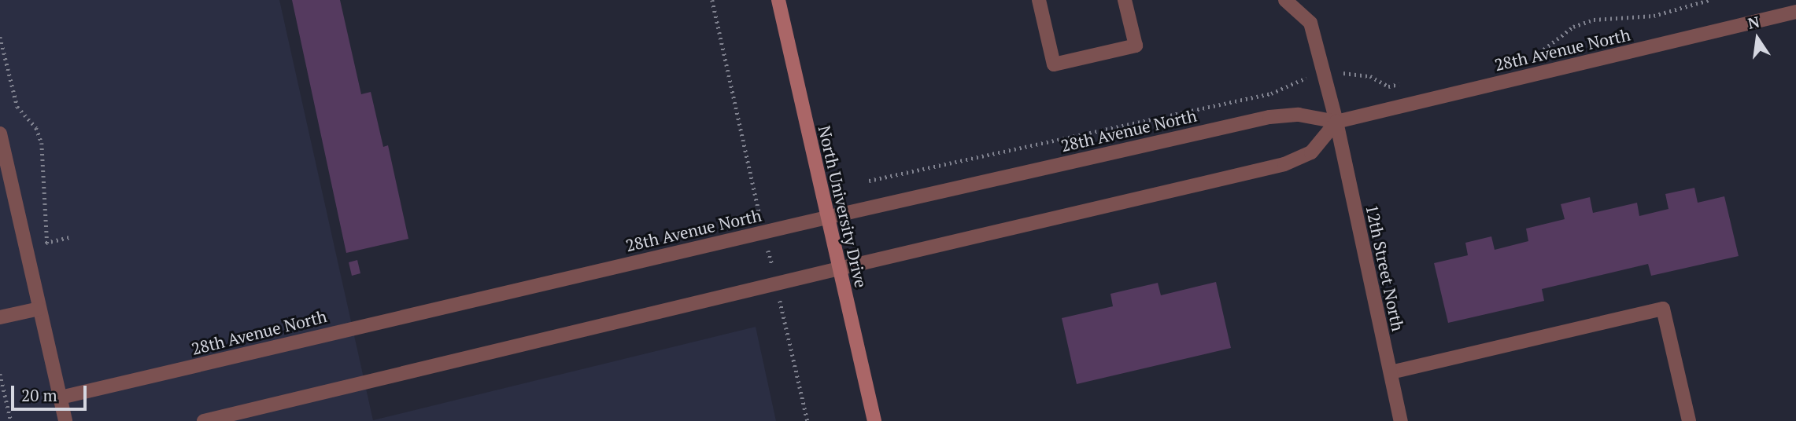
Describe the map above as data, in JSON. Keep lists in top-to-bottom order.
{
  "streets": {
    "main road": ["North University Drive"],
    "street": ["28th Avenue North", "12th Street North"]
  },
  "crossings": [
    ["28th Avenue North", "North University Drive"],
    ["28th Avenue North", "12th Street North"]
  ],
  "scale_bar": "20 m",
  "north": "top"
}
